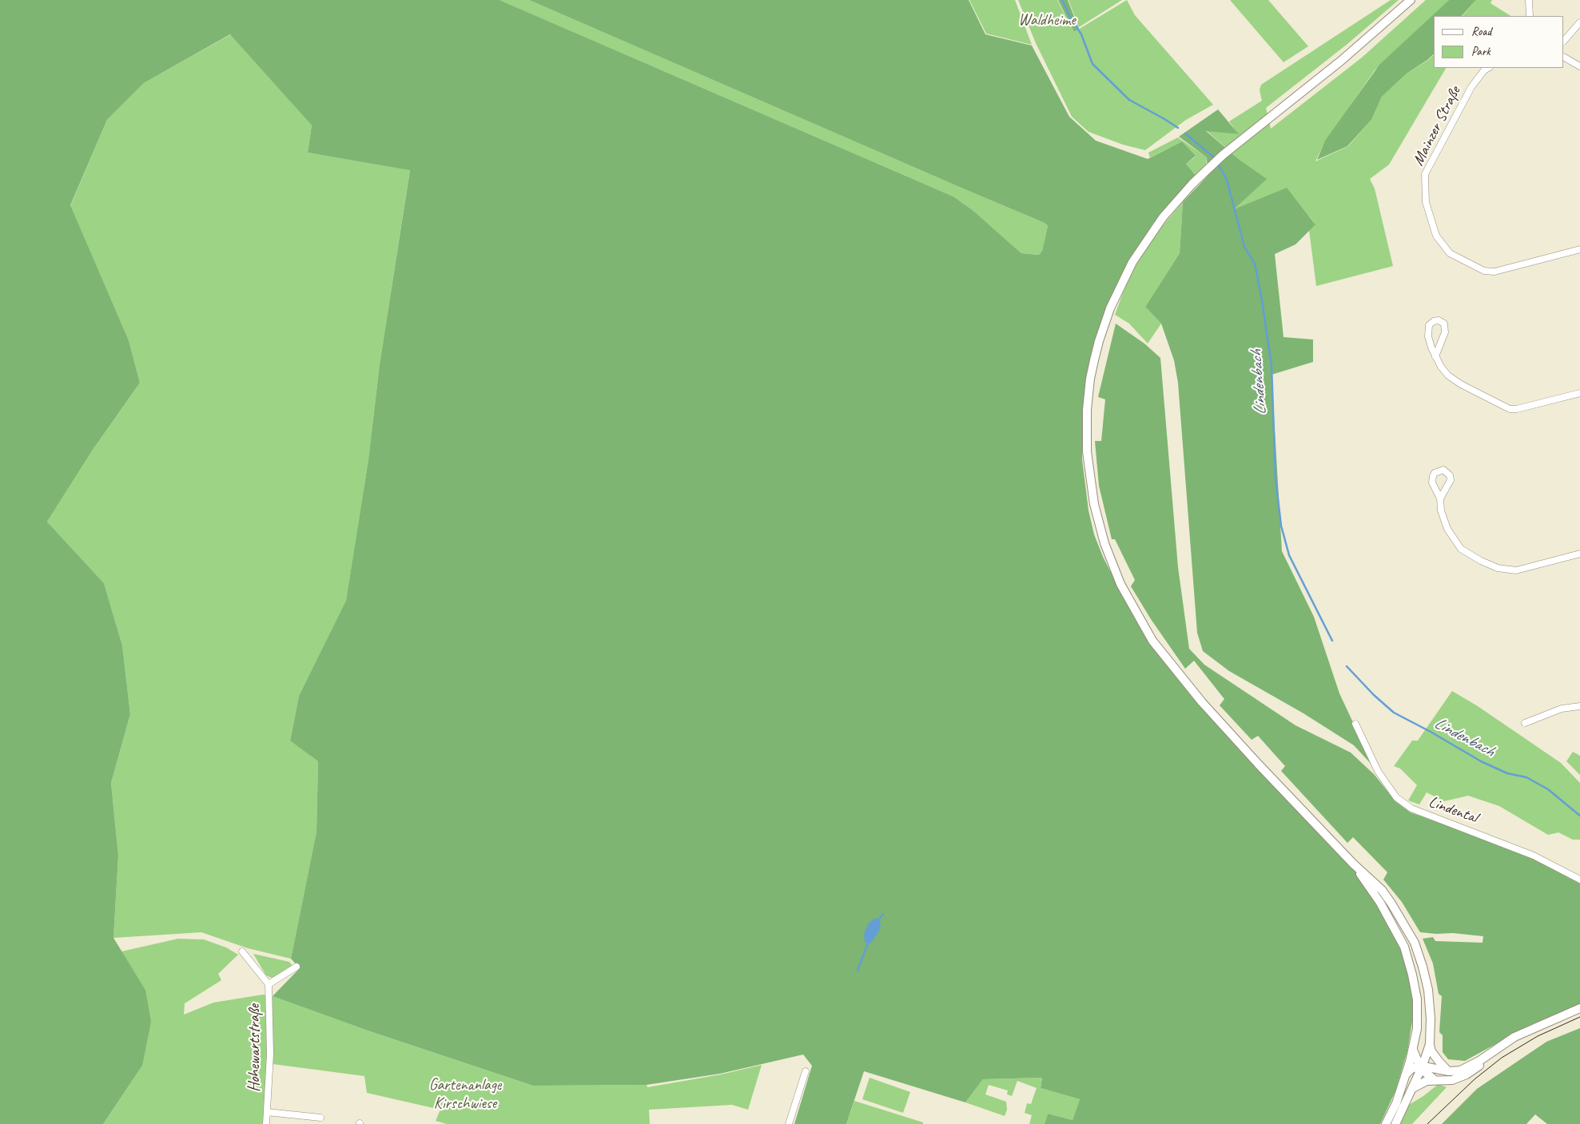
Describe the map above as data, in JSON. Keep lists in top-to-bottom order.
{
  "streets": {
    "street": ["Mainzer Straße", "Lindental", "Hohewartstraße"]
  },
  "water": ["Lindenbach"],
  "parks": ["Waldheime", "Gartenanlage Kirschwiese"],
  "legend": ["Road", "Park"]
}
